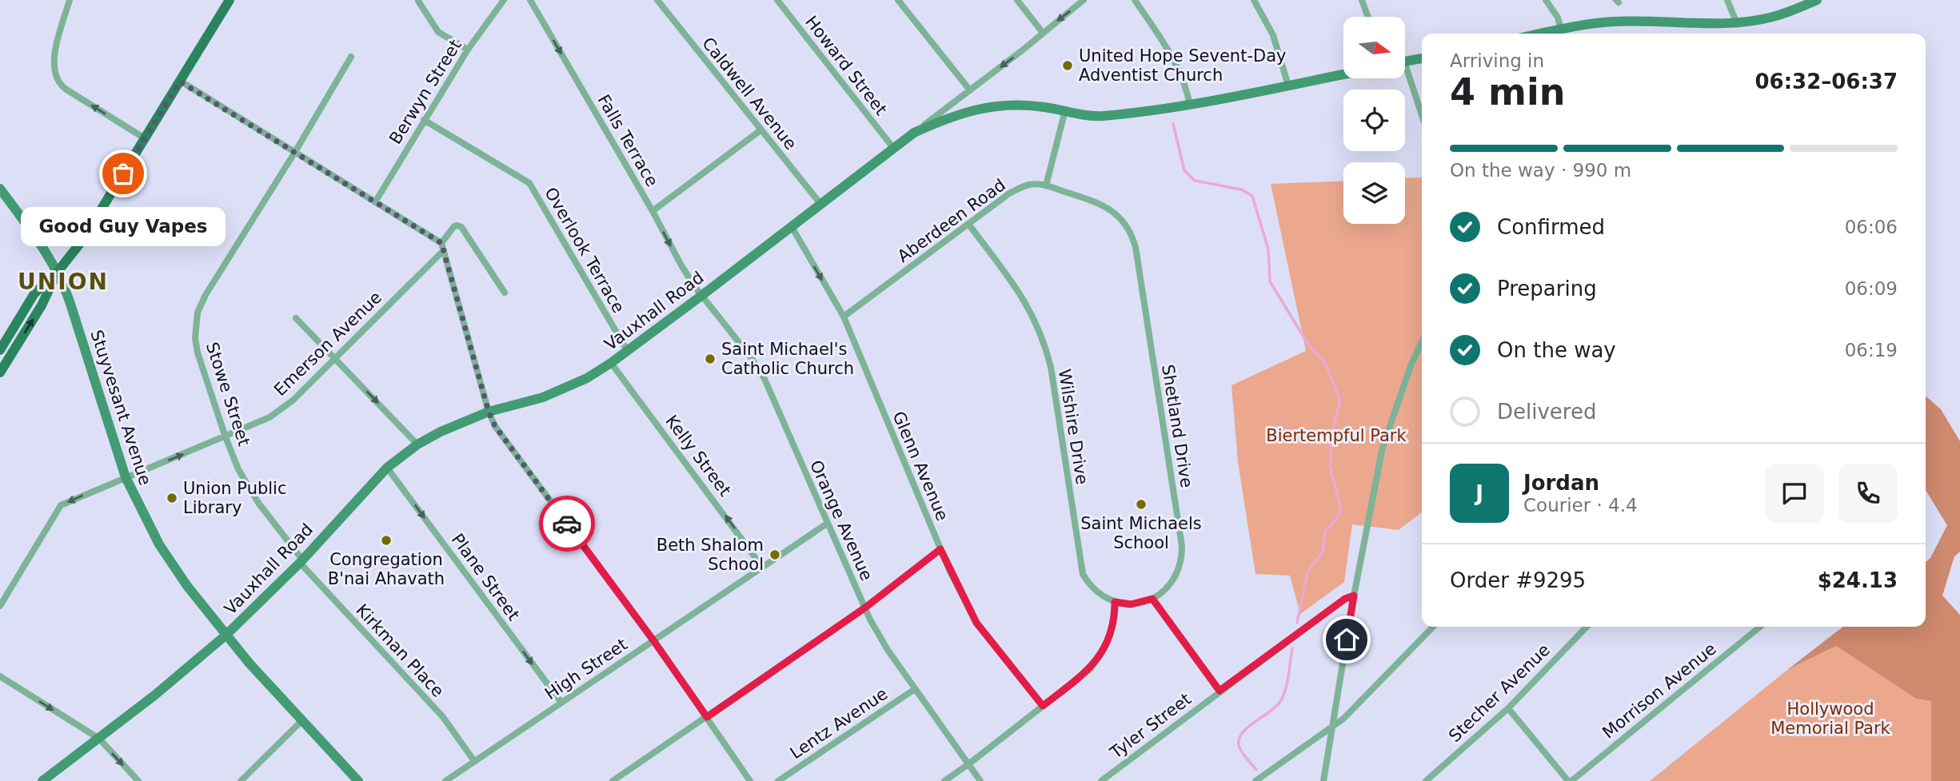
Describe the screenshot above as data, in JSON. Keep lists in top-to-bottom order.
{
  "streets": {
    "street": [
      "Howard Street",
      "Berwyn Street",
      "Caldwell Avenue",
      "Falls Terrace",
      "Aberdeen Road",
      "Overlook Terrace",
      "Vauxhall Road",
      "Emerson Avenue",
      "Stowe Street",
      "Stuyvesant Avenue",
      "Shetland Drive",
      "Wilshire Drive",
      "Kelly Street",
      "Glenn Avenue",
      "Orange Avenue",
      "Plane Street",
      "Kirkman Place",
      "High Street",
      "Morrison Avenue",
      "Stecher Avenue",
      "Lentz Avenue",
      "Tyler Street"
    ]
  },
  "crossings": [
    ["Howard Street", "Vauxhall Road"],
    ["Berwyn Street", "Overlook Terrace"],
    ["Caldwell Avenue", "Vauxhall Road"],
    ["Falls Terrace", "Vauxhall Road"],
    ["Falls Terrace", "Orange Avenue"],
    ["Aberdeen Road", "Shetland Drive"],
    ["Aberdeen Road", "Wilshire Drive"],
    ["Aberdeen Road", "Glenn Avenue"],
    ["Overlook Terrace", "Vauxhall Road"],
    ["Vauxhall Road", "Stowe Street"],
    ["Vauxhall Road", "Stuyvesant Avenue"],
    ["Vauxhall Road", "Kelly Street"],
    ["Vauxhall Road", "Glenn Avenue"],
    ["Vauxhall Road", "Orange Avenue"],
    ["Vauxhall Road", "Plane Street"],
    ["Vauxhall Road", "Kirkman Place"],
    ["Emerson Avenue", "Stowe Street"],
    ["Emerson Avenue", "Stuyvesant Avenue"],
    ["Stowe Street", "Kirkman Place"],
    ["Kelly Street", "High Street"],
    ["Orange Avenue", "High Street"],
    ["Orange Avenue", "Lentz Avenue"],
    ["Plane Street", "High Street"],
    ["Kirkman Place", "High Street"]
  ],
  "one_way": ["Falls Terrace", "Kelly Street", "Plane Street"],
  "districts": ["UNION"],
  "parks": ["Biertempful Park", "Hollywood Memorial Park"],
  "places": [
    "United Hope Sevent-Day Adventist Church",
    "Good Guy Vapes",
    "Saint Michael's Catholic Church",
    "Union Public Library",
    "Saint Michaels School",
    "Congregation B'nai Ahavath",
    "Beth Shalom School"
  ],
  "north": "right",
  "page": {
    "heading": ["4 min", "Arriving in", "06:32–06:37"],
    "panel": [
      "Jordan",
      "Courier · 4.4",
      "Order #9295",
      "$24.13"
    ],
    "bar": "On the way · 990 m",
    "list": [
      ["Confirmed", "06:06"],
      ["Preparing", "06:09"],
      ["On the way", "06:19"],
      "Delivered"
    ],
    "bubble": "Good Guy Vapes",
    "round": "J"
  }
}
